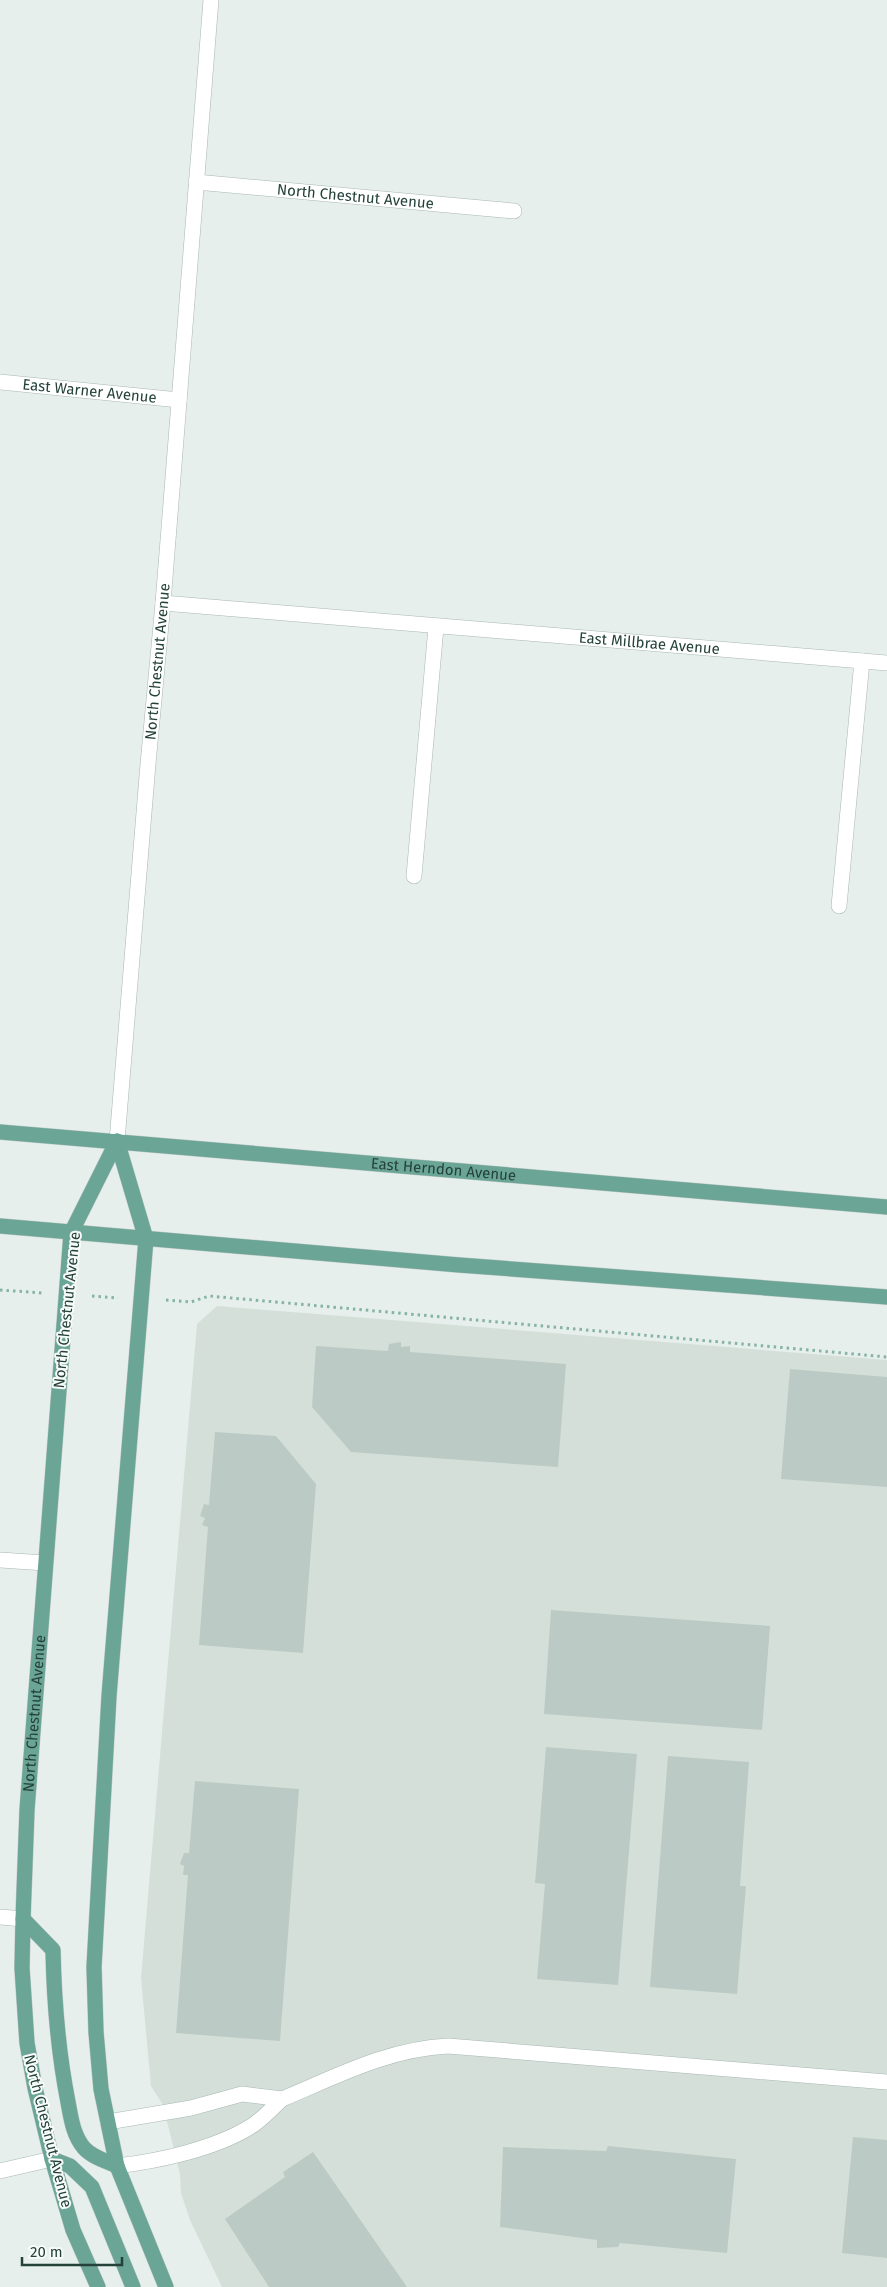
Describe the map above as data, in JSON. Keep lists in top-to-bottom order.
{
  "streets": {
    "main road": ["North Chestnut Avenue", "East Herndon Avenue"],
    "street": ["East Warner Avenue", "East Millbrae Avenue"]
  },
  "crossings": [
    ["North Chestnut Avenue", "East Warner Avenue"],
    ["North Chestnut Avenue", "East Millbrae Avenue"],
    ["North Chestnut Avenue", "East Herndon Avenue"]
  ],
  "scale_bar": "20 m"
}
